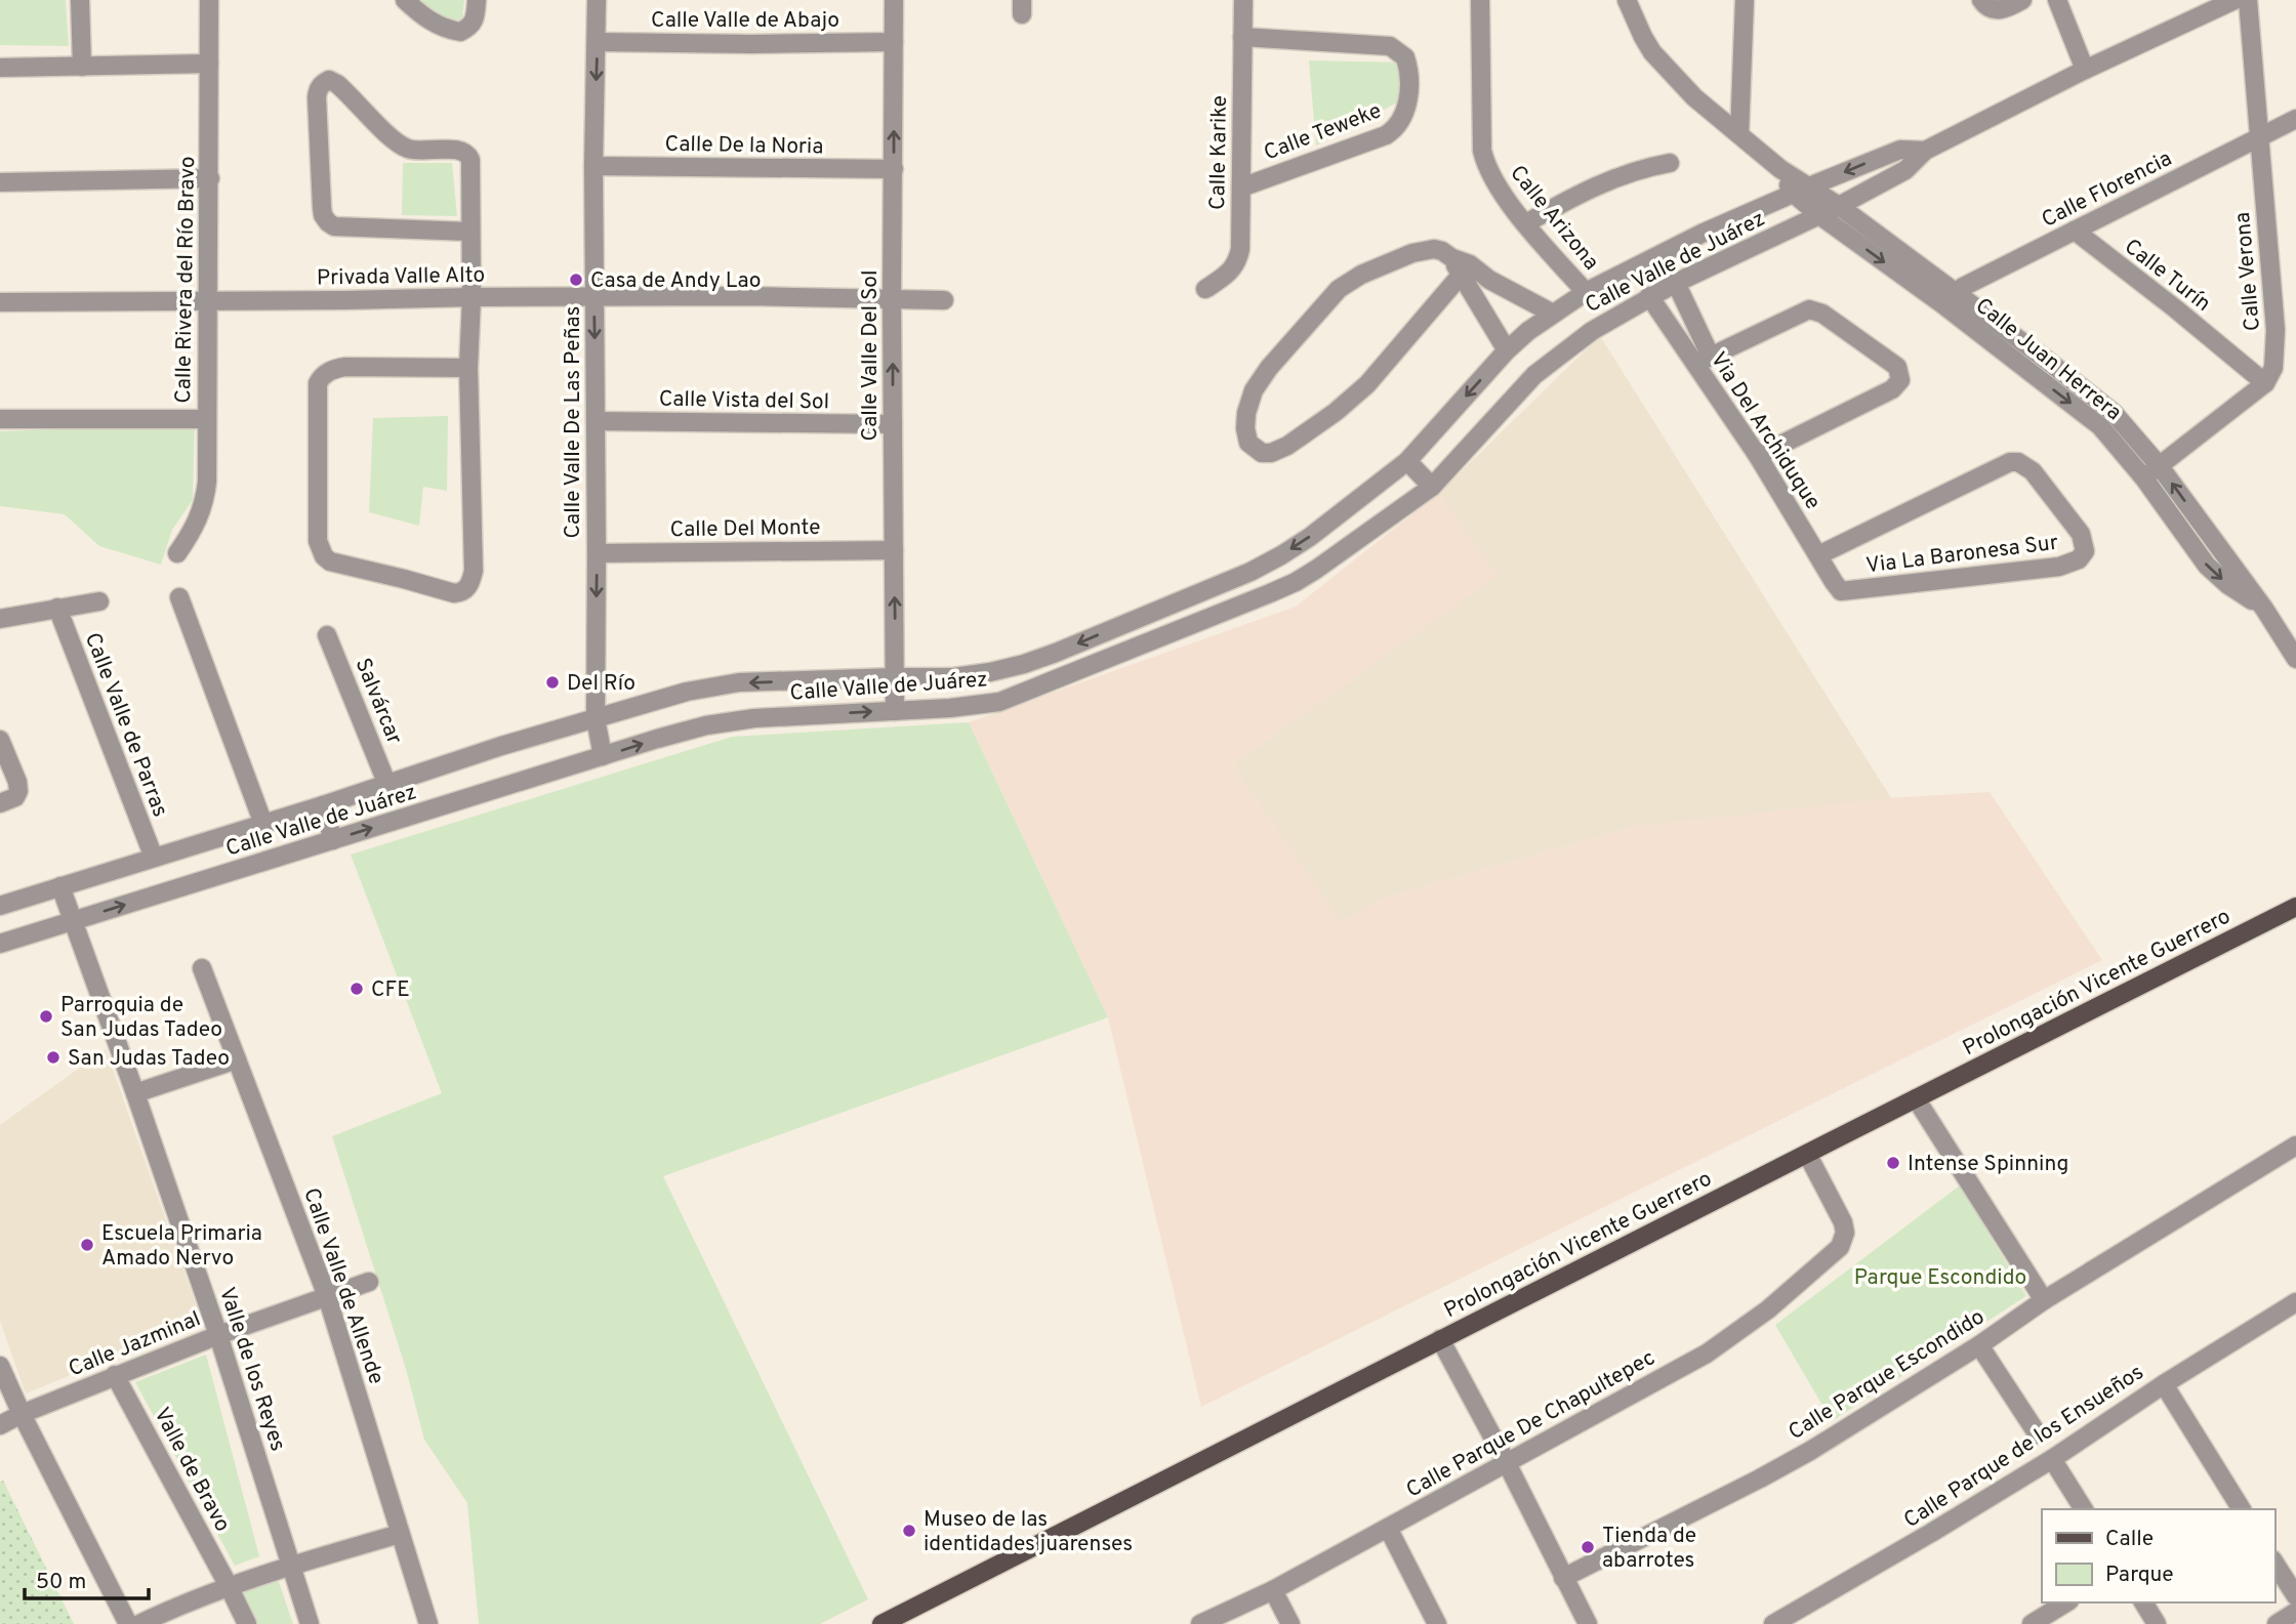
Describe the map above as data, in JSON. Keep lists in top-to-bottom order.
{
  "streets": {
    "main road": ["Prolongación Vicente Guerrero"],
    "street": [
      "Calle Valle de Abajo",
      "Calle Teweke",
      "Calle De la Noria",
      "Calle Karike",
      "Calle Florencia",
      "Calle Arizona",
      "Calle Valle de Juárez",
      "Calle Verona",
      "Calle Turín",
      "Privada Valle Alto",
      "Calle Rivera del Río Bravo",
      "Calle Valle Del Sol",
      "Calle Juan Herrera",
      "Calle Vista del Sol",
      "Calle Valle De Las Peñas",
      "Via Del Archiduque",
      "Calle Del Monte",
      "Via La Baronesa Sur",
      "Salvárcar",
      "Calle Valle de Parras",
      "Calle Valle de Allende",
      "Calle Jazminal",
      "Valle de los Reyes",
      "Calle Parque Escondido",
      "Calle Parque De Chapultepec",
      "Calle Parque de los Ensueños",
      "Valle de Bravo"
    ]
  },
  "crossings": [
    ["Calle Valle de Abajo", "Calle Valle Del Sol"],
    ["Calle Valle de Abajo", "Calle Valle De Las Peñas"],
    ["Calle Teweke", "Calle Karike"],
    ["Calle De la Noria", "Calle Valle Del Sol"],
    ["Calle De la Noria", "Calle Valle De Las Peñas"],
    ["Calle Florencia", "Calle Verona"],
    ["Calle Florencia", "Calle Turín"],
    ["Calle Florencia", "Calle Juan Herrera"],
    ["Calle Arizona", "Calle Valle de Juárez"],
    ["Calle Valle de Juárez", "Calle Valle Del Sol"],
    ["Calle Valle de Juárez", "Calle Juan Herrera"],
    ["Calle Valle de Juárez", "Calle Valle De Las Peñas"],
    ["Calle Valle de Juárez", "Via Del Archiduque"],
    ["Calle Valle de Juárez", "Salvárcar"],
    ["Calle Valle de Juárez", "Calle Valle de Parras"],
    ["Calle Valle de Juárez", "Valle de los Reyes"],
    ["Calle Verona", "Calle Turín"],
    ["Privada Valle Alto", "Calle Rivera del Río Bravo"],
    ["Privada Valle Alto", "Calle Valle Del Sol"],
    ["Privada Valle Alto", "Calle Valle De Las Peñas"],
    ["Calle Valle Del Sol", "Calle Vista del Sol"],
    ["Calle Valle Del Sol", "Calle Del Monte"],
    ["Calle Vista del Sol", "Calle Valle De Las Peñas"],
    ["Calle Valle De Las Peñas", "Calle Del Monte"],
    ["Via Del Archiduque", "Via La Baronesa Sur"],
    ["Prolongación Vicente Guerrero", "Calle Parque De Chapultepec"],
    ["Calle Valle de Allende", "Calle Jazminal"],
    ["Calle Jazminal", "Valle de los Reyes"],
    ["Calle Jazminal", "Valle de Bravo"]
  ],
  "one_way": ["Calle Valle Del Sol", "Calle Valle De Las Peñas"],
  "parks": ["Parque Escondido"],
  "places": [
    "Casa de Andy Lao",
    "Del Río",
    "CFE",
    "Parroquia de San Judas Tadeo",
    "San Judas Tadeo",
    "Intense Spinning",
    "Escuela Primaria Amado Nervo",
    "Museo de las identidades juarenses",
    "Tienda de abarrotes"
  ],
  "legend": ["Calle", "Parque"],
  "scale_bar": "50 m"
}
